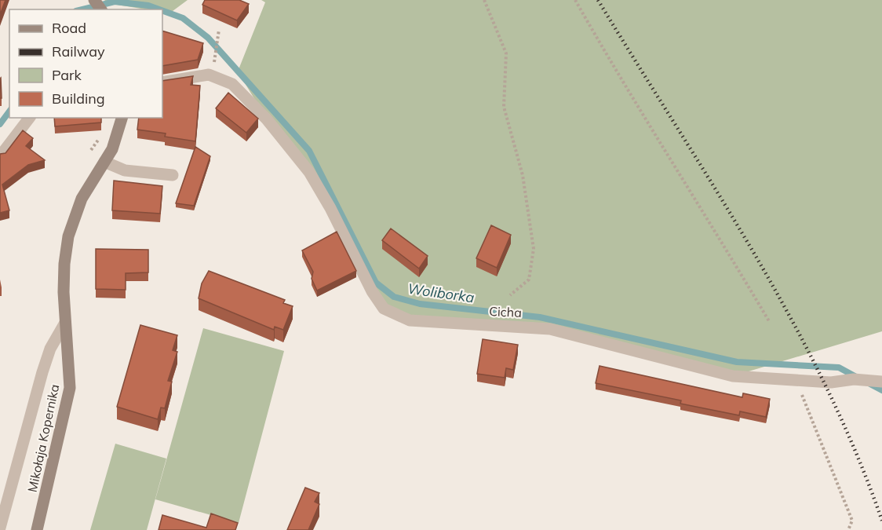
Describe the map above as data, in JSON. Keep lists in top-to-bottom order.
{
  "streets": {
    "street": ["Cicha", "Mikołaja Kopernika"]
  },
  "water": ["Woliborka"],
  "legend": [
    "Road",
    "Railway",
    "Park",
    "Building"
  ]
}
